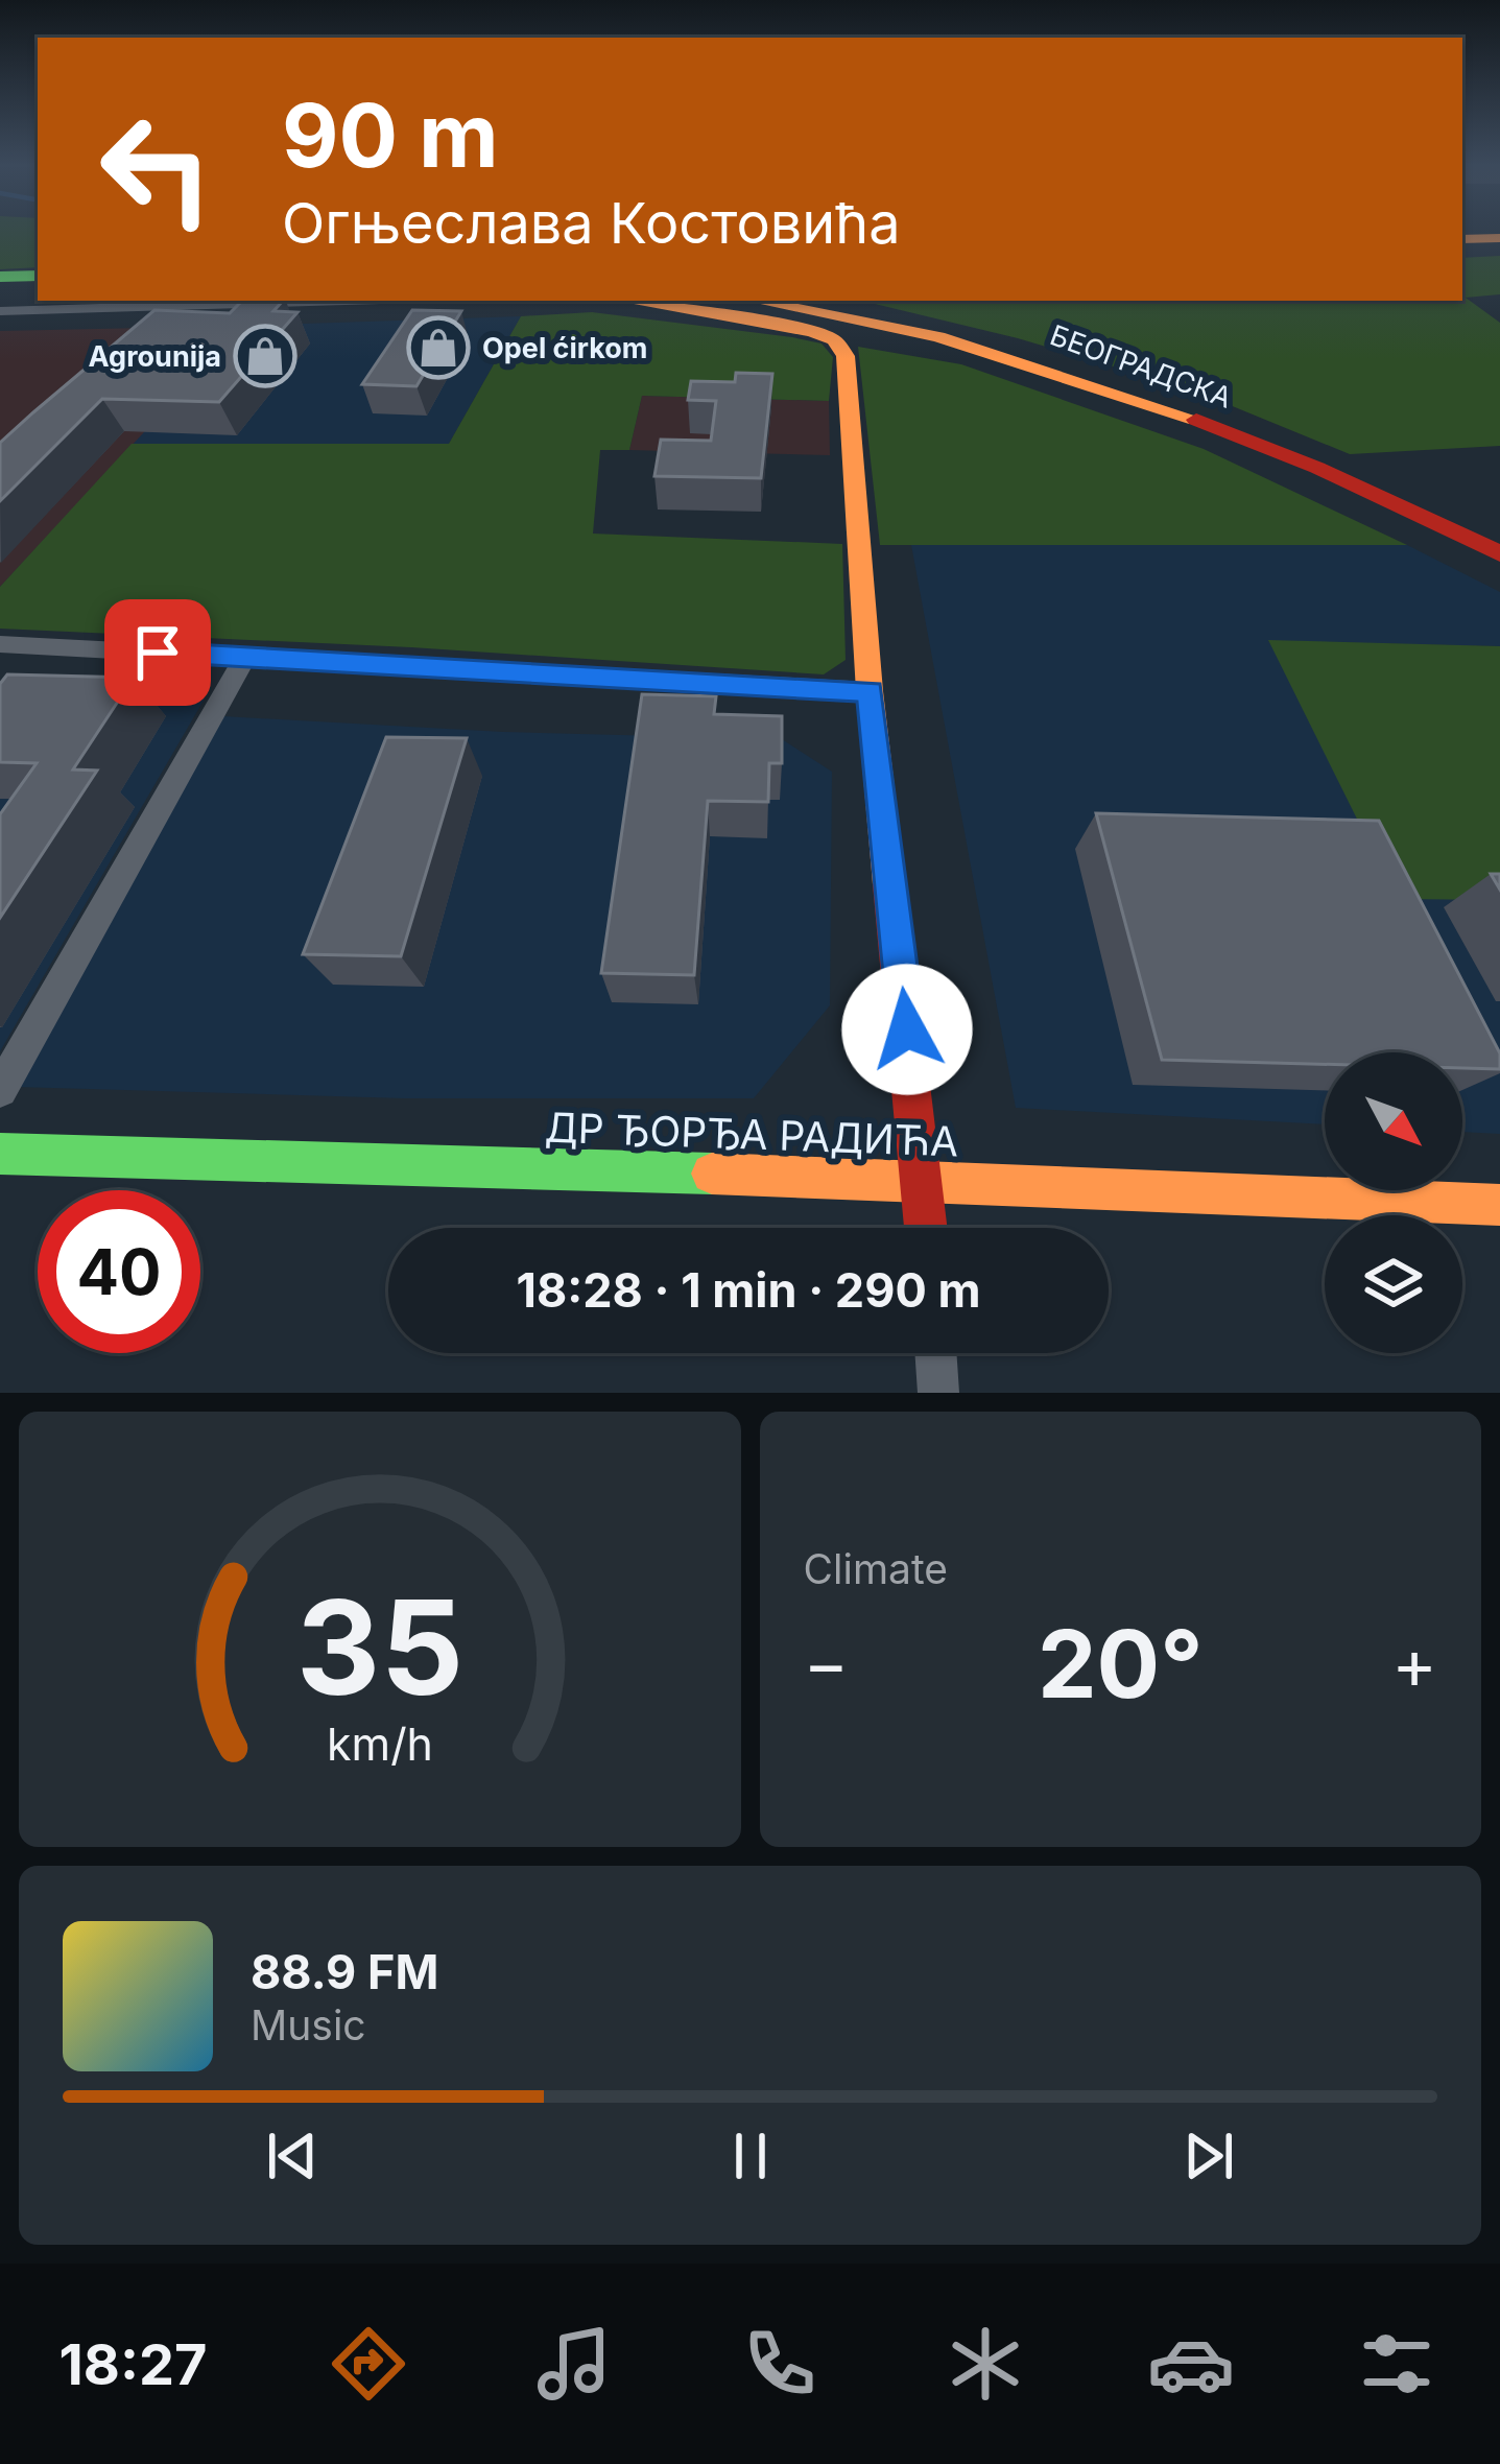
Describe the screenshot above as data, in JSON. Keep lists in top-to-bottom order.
{
  "streets": {
    "street": ["БЕОГРАДСКА", "ДР ЂОРЂА РАДИЋА"]
  },
  "places": {
    "shop": ["Opel ćirkom", "Agrounija"]
  },
  "north": "bottom right",
  "page": {
    "turn": ["90 m", "Огњеслава Костовића"],
    "limit": "40",
    "trip": "18:28 · 1 min · 290 m",
    "tile": "Climate",
    "heat": ["−", "20°", "+"],
    "song": ["88.9 FM", "Music"],
    "tabs": "18:27",
    "gauge": ["35", "km/h"]
  }
}
